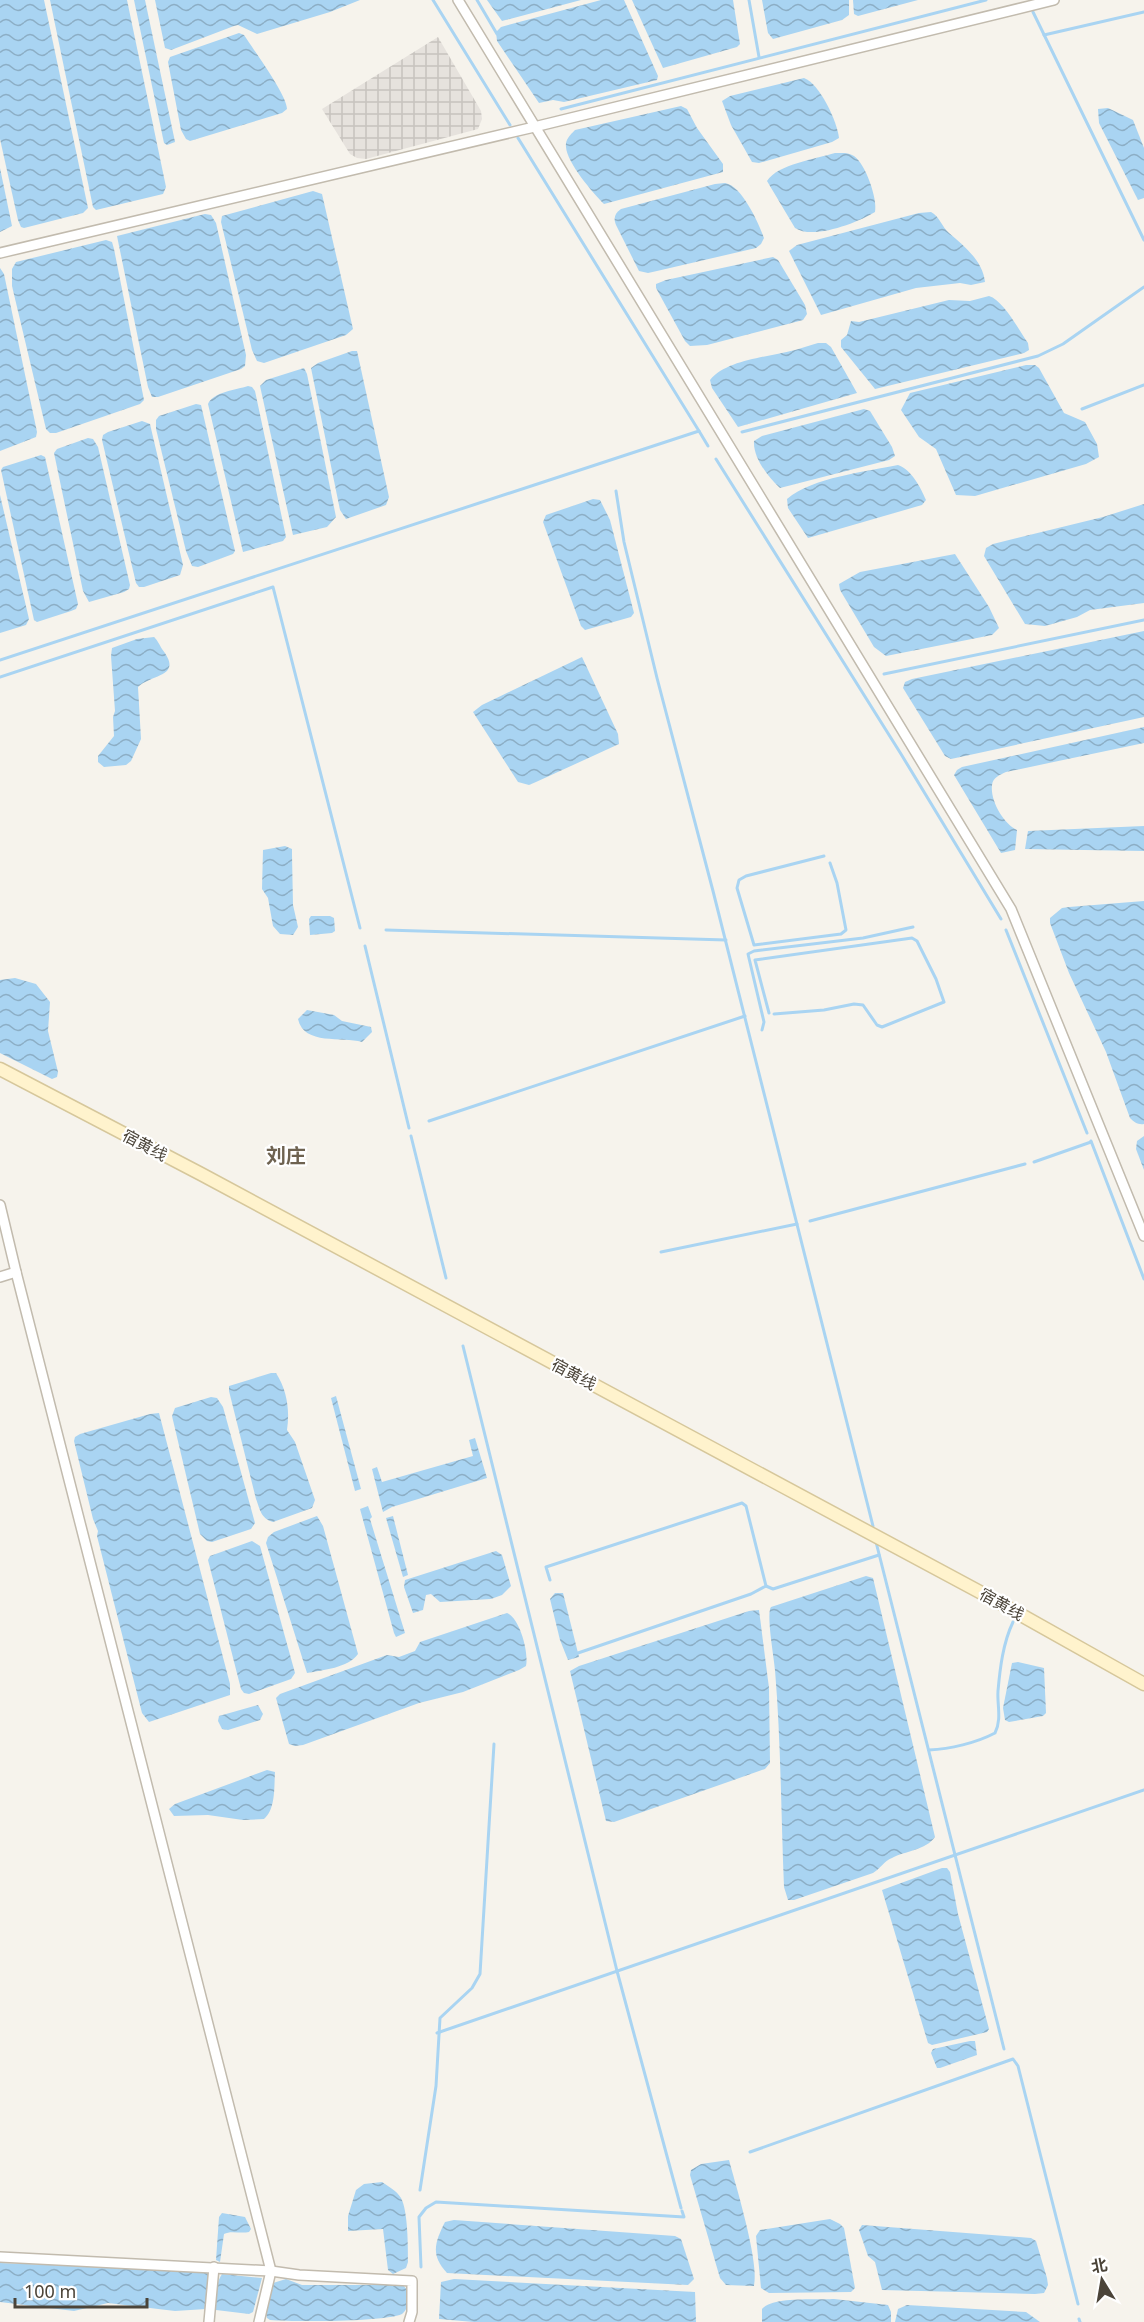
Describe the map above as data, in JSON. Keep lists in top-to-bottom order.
{
  "streets": {
    "main road": ["宿黄线"]
  },
  "districts": ["刘庄"],
  "scale_bar": "100 m",
  "north": "top"
}
